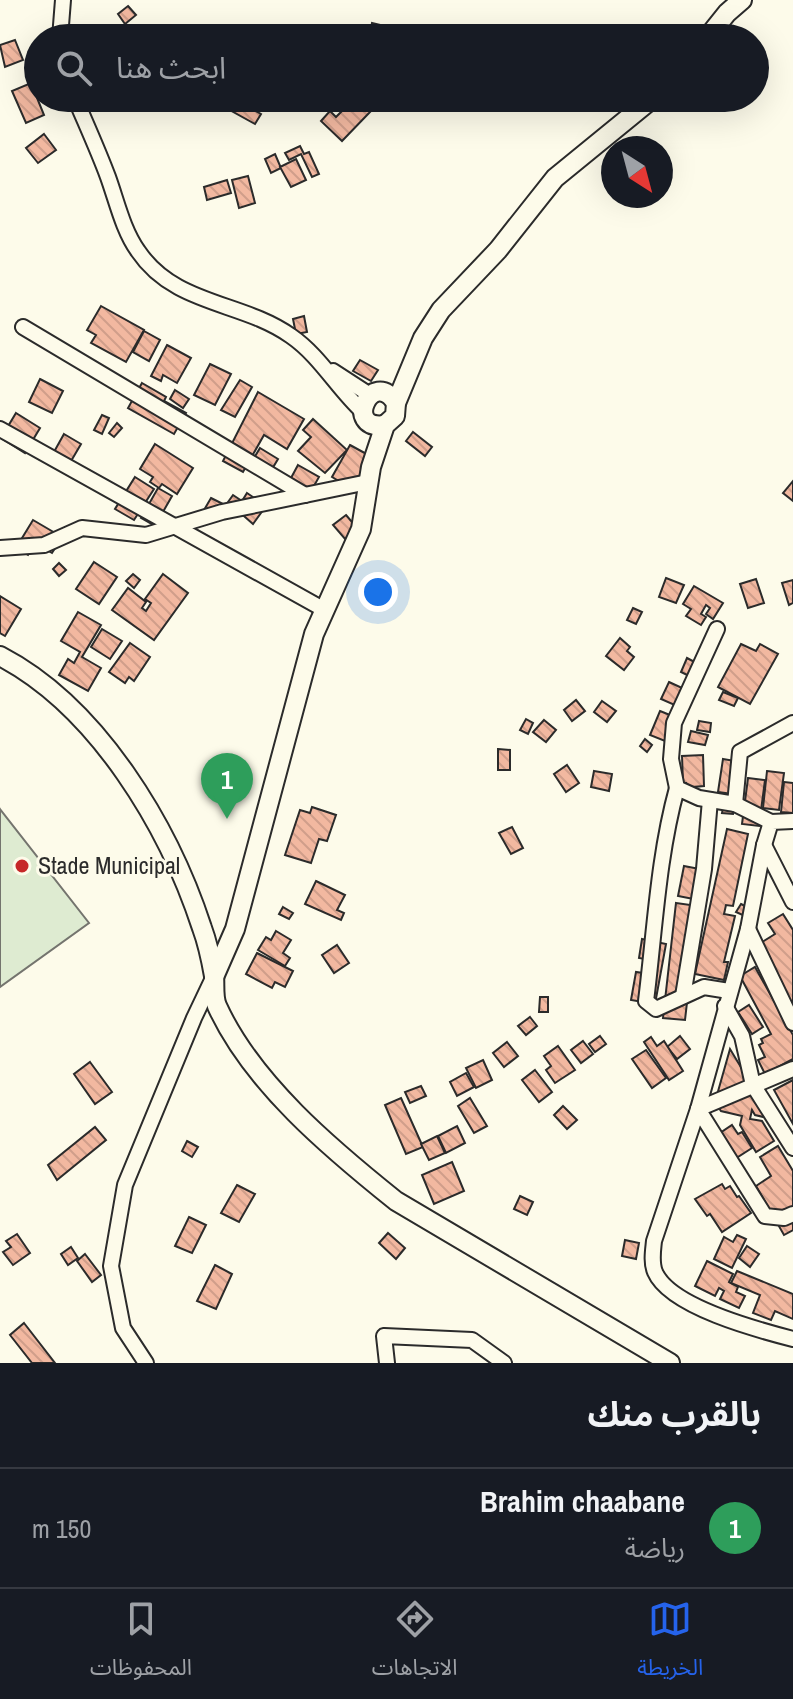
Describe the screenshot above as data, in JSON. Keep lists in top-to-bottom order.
{
  "places": ["Stade Municipal"],
  "north": "bottom right",
  "page": {
    "search": "ابحث هنا",
    "pins": "1",
    "heading": "بالقرب منك",
    "list": [
      {
        "mark": "1",
        "name": "Brahim chaabane",
        "note": "رياضة",
        "value": "150 m"
      }
    ],
    "nav": ["الخريطة", "الاتجاهات", "المحفوظات"]
  }
}
